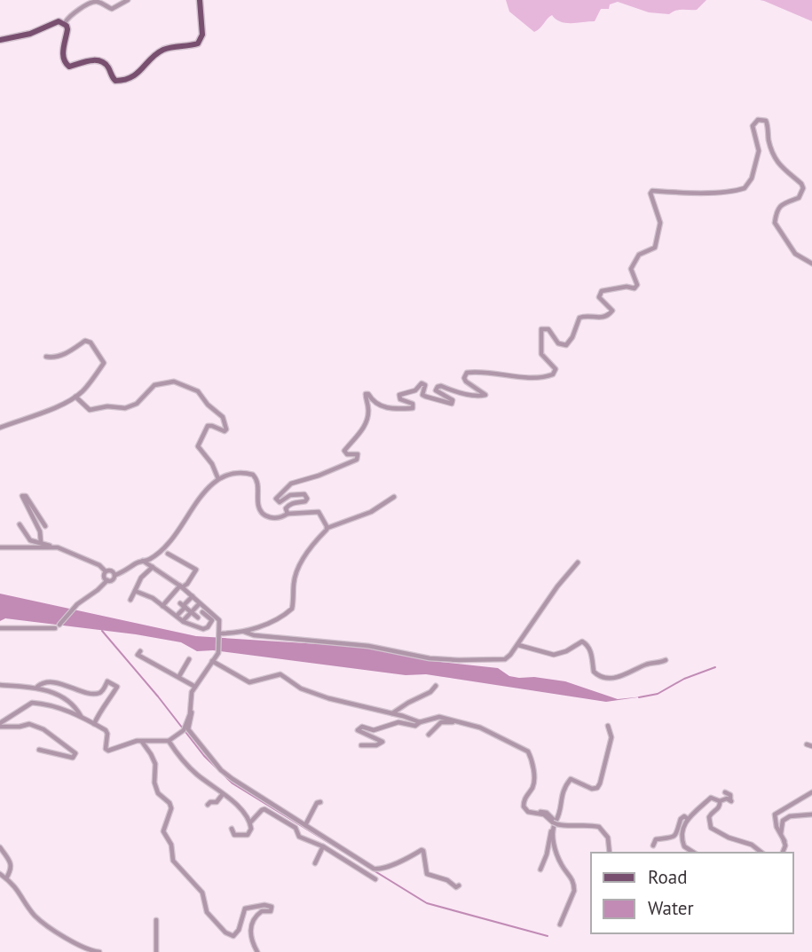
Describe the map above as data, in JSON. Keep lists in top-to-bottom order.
{
  "legend": ["Road", "Water"]
}
